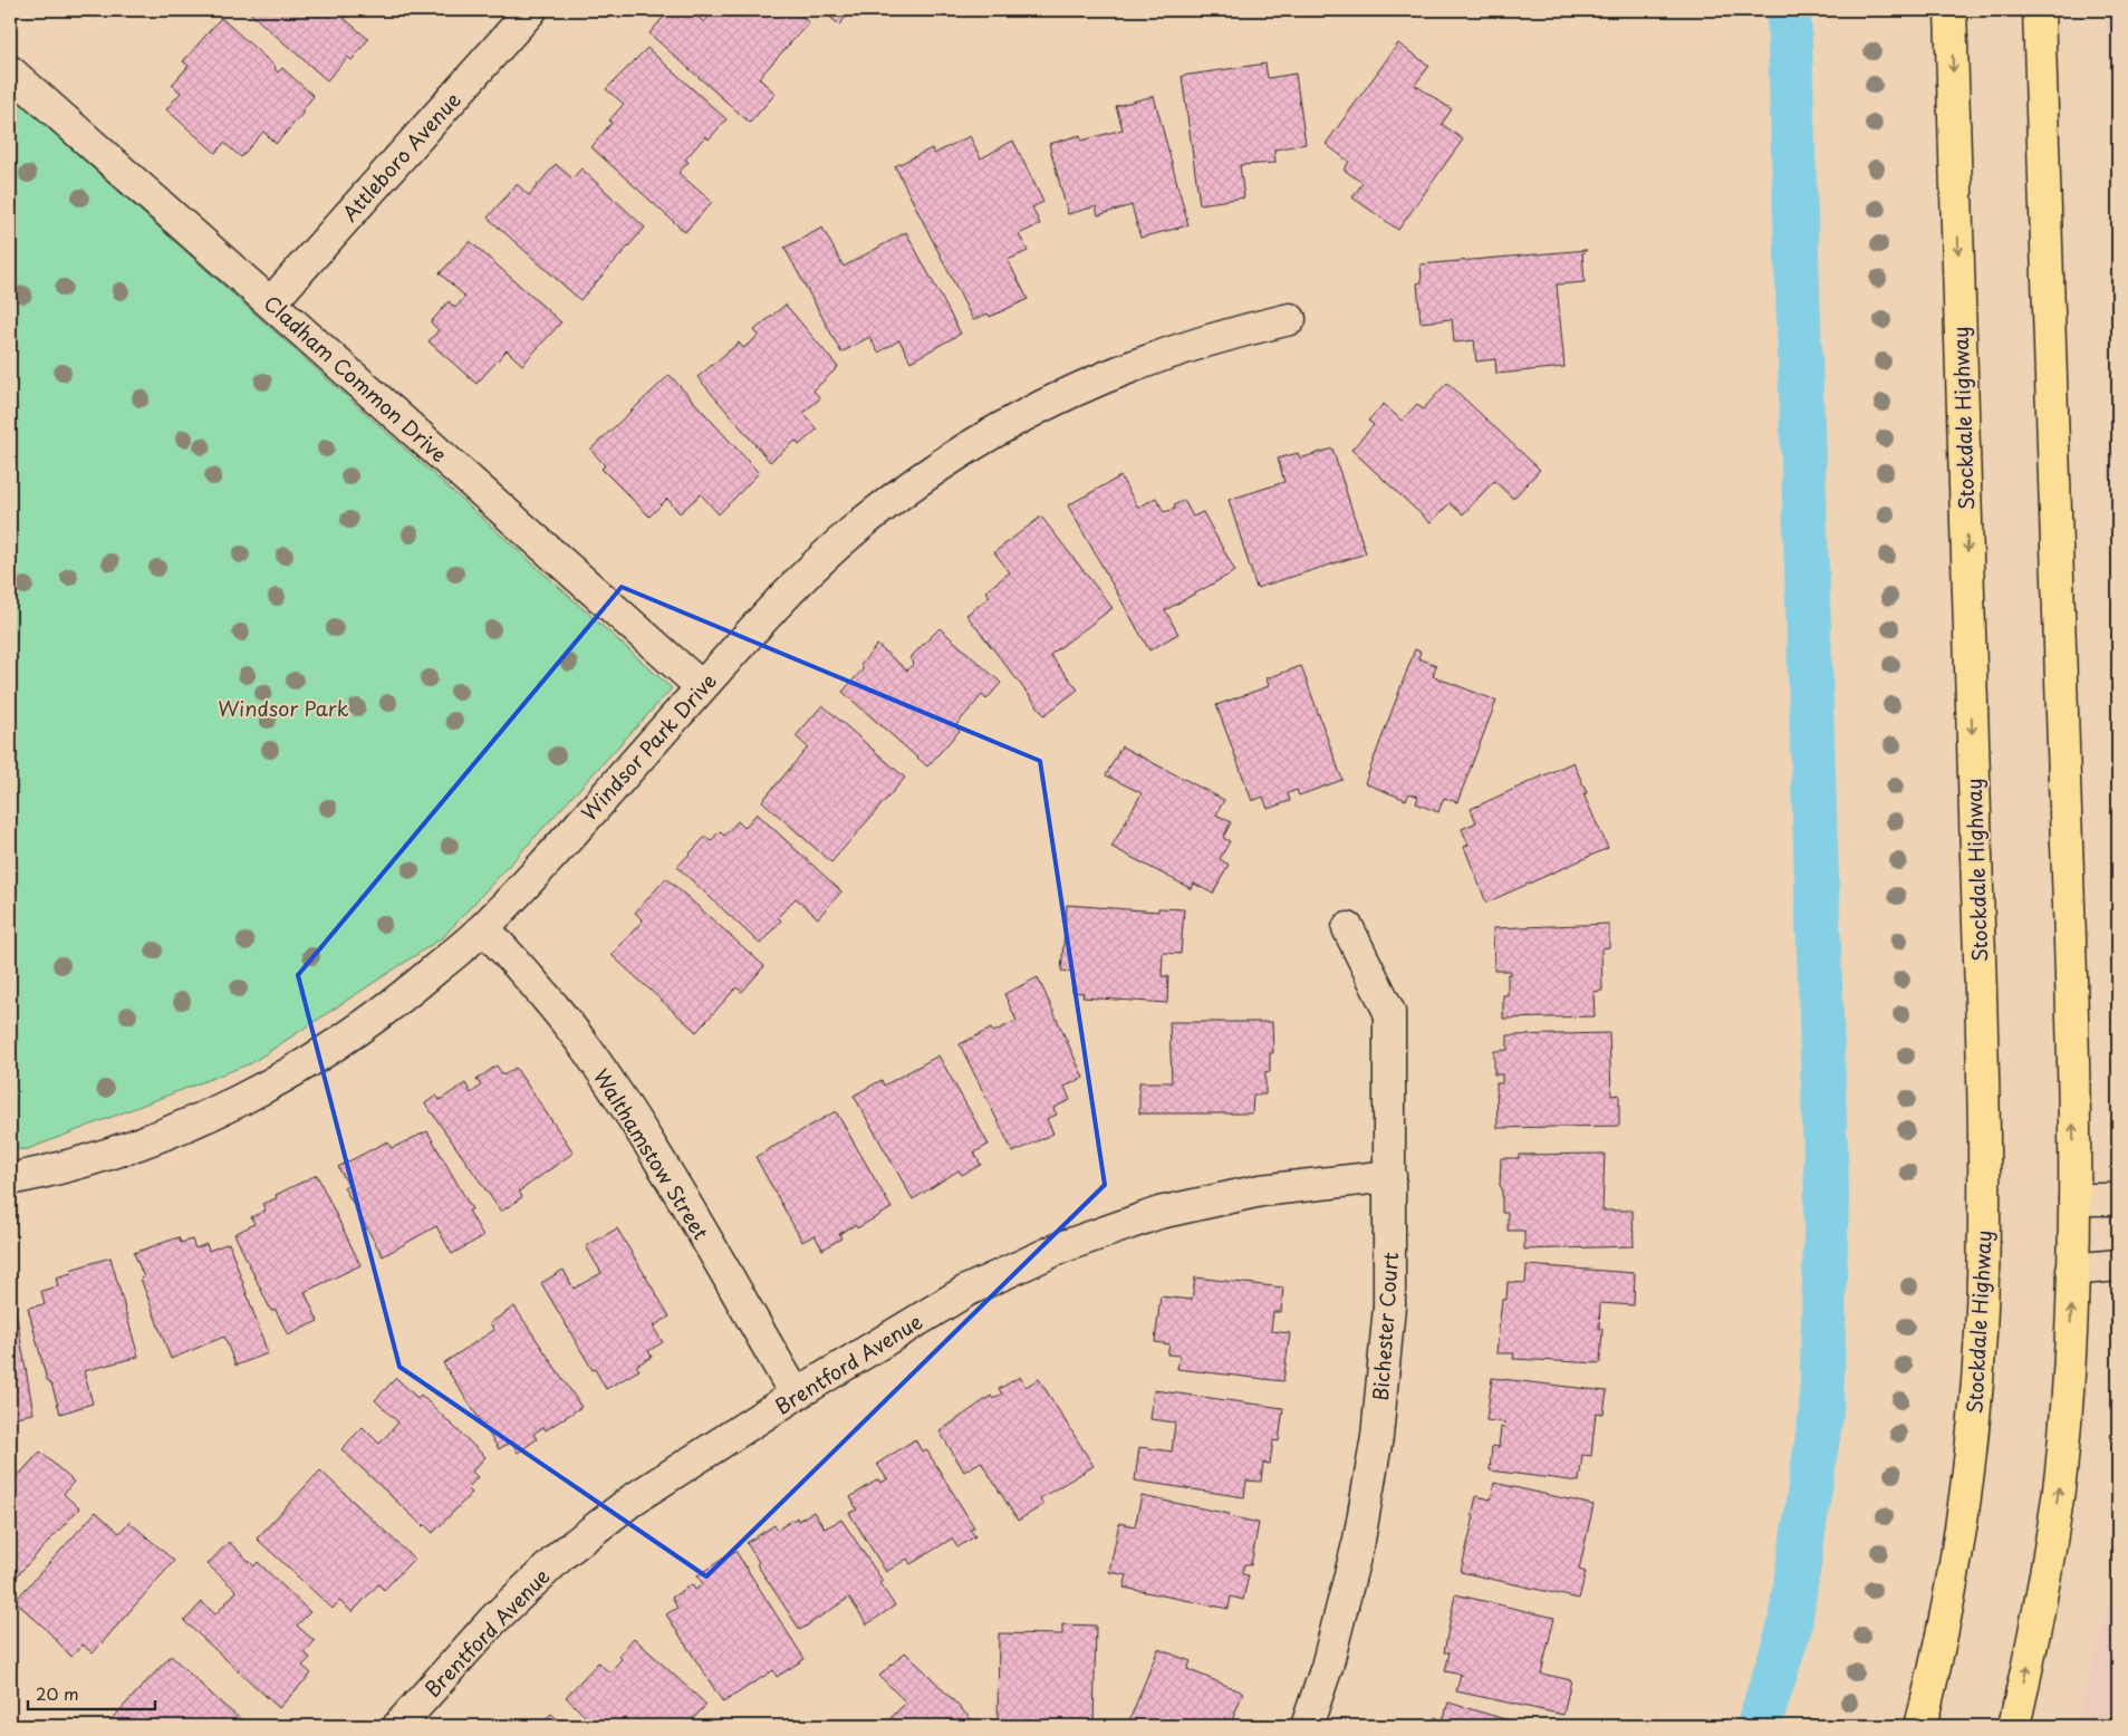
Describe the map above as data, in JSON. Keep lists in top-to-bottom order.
{
  "streets": {
    "main road": ["Stockdale Highway"],
    "street": [
      "Attleboro Avenue",
      "Cladham Common Drive",
      "Windsor Park Drive",
      "Walthamstow Street",
      "Bichester Court",
      "Brentford Avenue"
    ]
  },
  "crossings": [
    ["Attleboro Avenue", "Cladham Common Drive"],
    ["Cladham Common Drive", "Windsor Park Drive"],
    ["Windsor Park Drive", "Walthamstow Street"],
    ["Walthamstow Street", "Brentford Avenue"],
    ["Bichester Court", "Brentford Avenue"]
  ],
  "parks": ["Windsor Park"],
  "scale_bar": "20 m"
}
